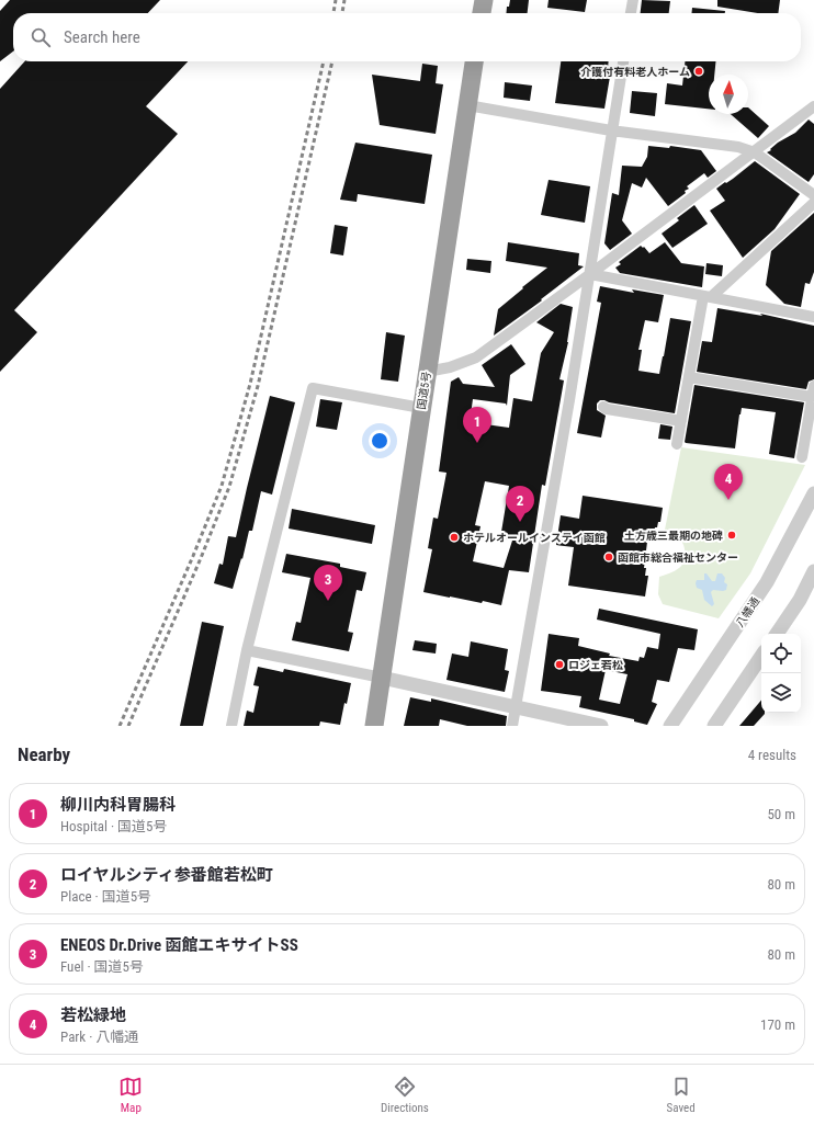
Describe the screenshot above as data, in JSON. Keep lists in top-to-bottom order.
{
  "streets": {
    "highway": ["国道5号"],
    "street": ["八幡通"]
  },
  "places": [
    "介護付有料老人ホーム",
    "土方歳三最期の地碑",
    "ホテルオールインステイ函館",
    "函館市総合福祉センター",
    "ロジェ若松"
  ],
  "north": "top",
  "page": {
    "search": "Search here",
    "pins": [
      "1",
      "4",
      "2",
      "3"
    ],
    "heading": ["Nearby", "4 results"],
    "list": [
      {
        "mark": "1",
        "name": "柳川内科胃腸科",
        "note": "Hospital · 国道5号",
        "value": "50 m"
      },
      {
        "mark": "2",
        "name": "ロイヤルシティ参番館若松町",
        "note": "Place · 国道5号",
        "value": "80 m"
      },
      {
        "mark": "3",
        "name": "ENEOS Dr.Drive 函館エキサイトSS",
        "note": "Fuel · 国道5号",
        "value": "80 m"
      },
      {
        "mark": "4",
        "name": "若松緑地",
        "note": "Park · 八幡通",
        "value": "170 m"
      }
    ],
    "nav": ["Map", "Directions", "Saved"]
  }
}
